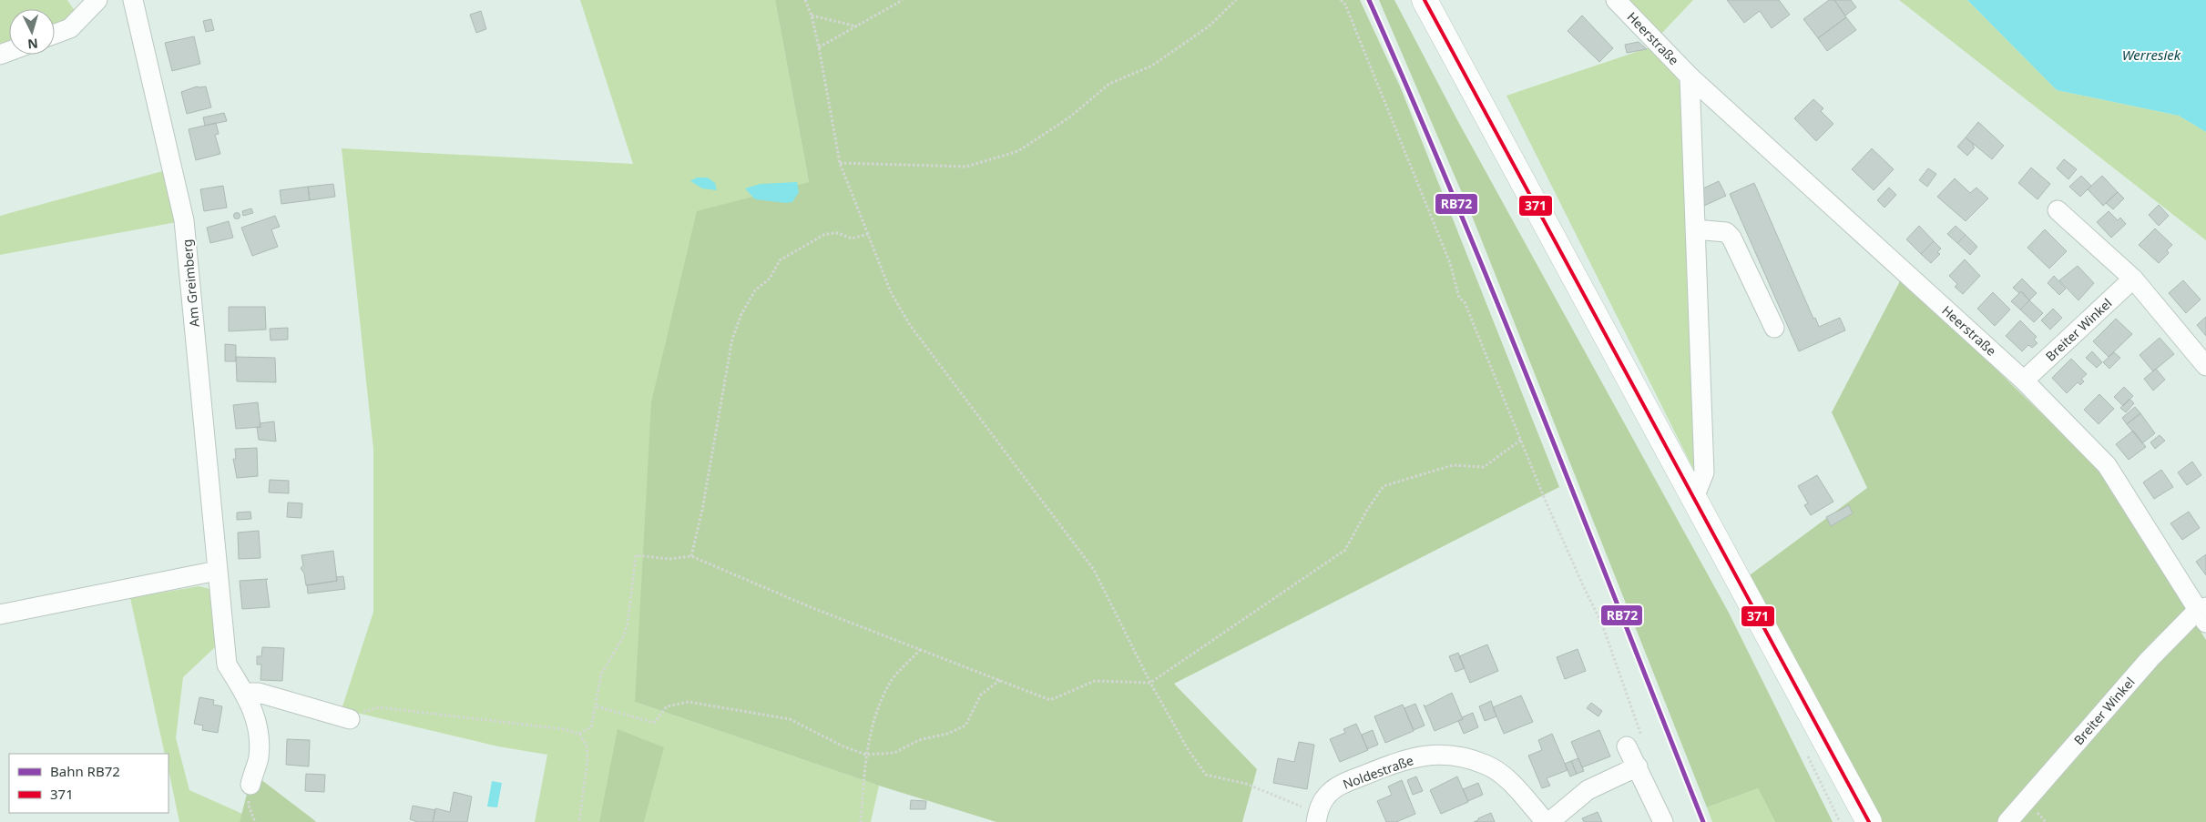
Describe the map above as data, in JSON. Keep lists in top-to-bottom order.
{
  "streets": {
    "street": [
      "Heerstraße",
      "Am Greimberg",
      "Breiter Winkel",
      "Noldestraße"
    ]
  },
  "crossings": [
    ["Heerstraße", "Breiter Winkel"]
  ],
  "water": ["Werresiek"],
  "lines": ["rail line RB72", "transit line 371"],
  "legend": ["Bahn RB72", "371"],
  "north": "bottom"
}
